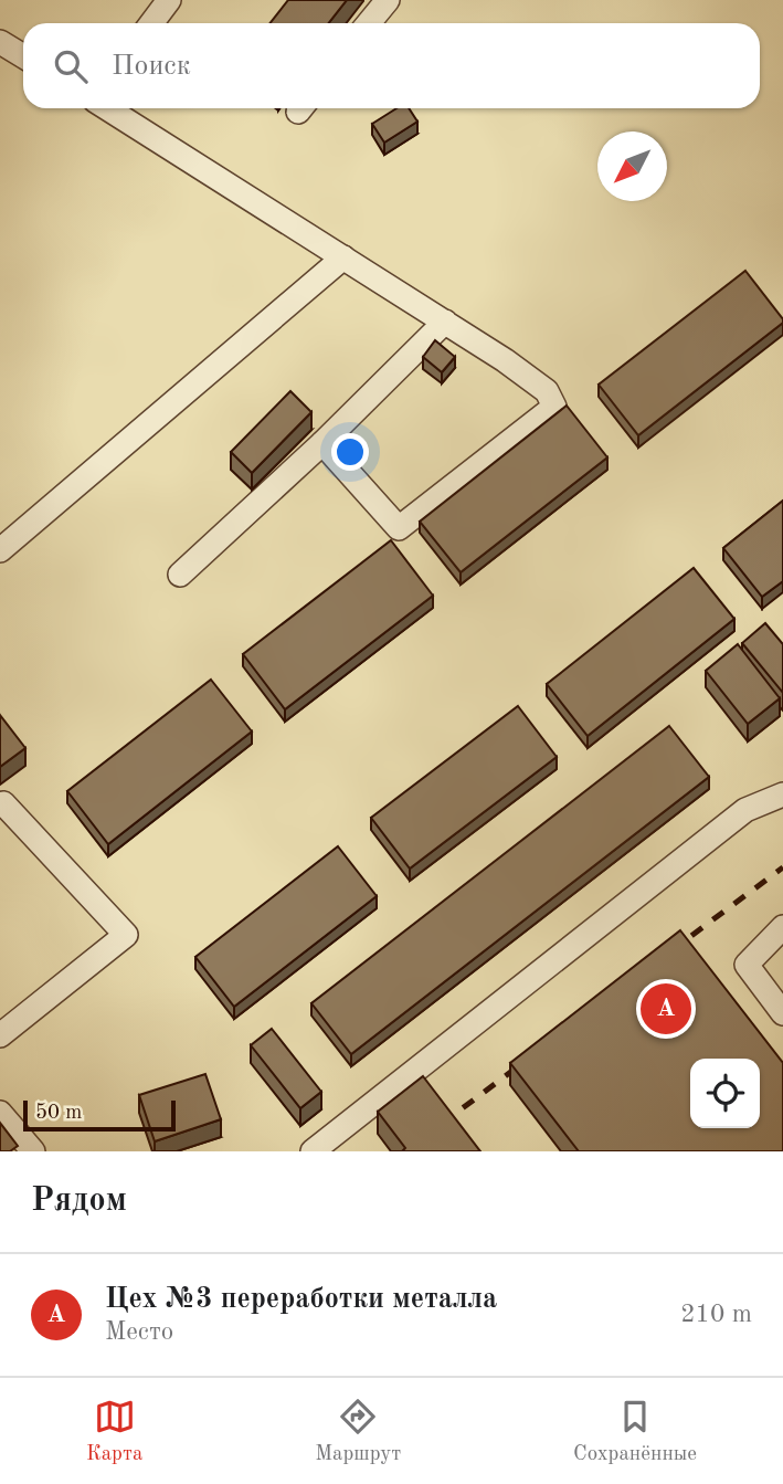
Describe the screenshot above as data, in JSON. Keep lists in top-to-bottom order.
{
  "scale_bar": "50 m",
  "north": "bottom left",
  "page": {
    "search": "Поиск",
    "pins": "A",
    "scale": "50 m",
    "heading": "Рядом",
    "list": [
      {
        "mark": "A",
        "name": "Цех №3 переработки металла",
        "note": "Место",
        "value": "210 m"
      }
    ],
    "nav": ["Карта", "Маршрут", "Сохранённые"]
  }
}
